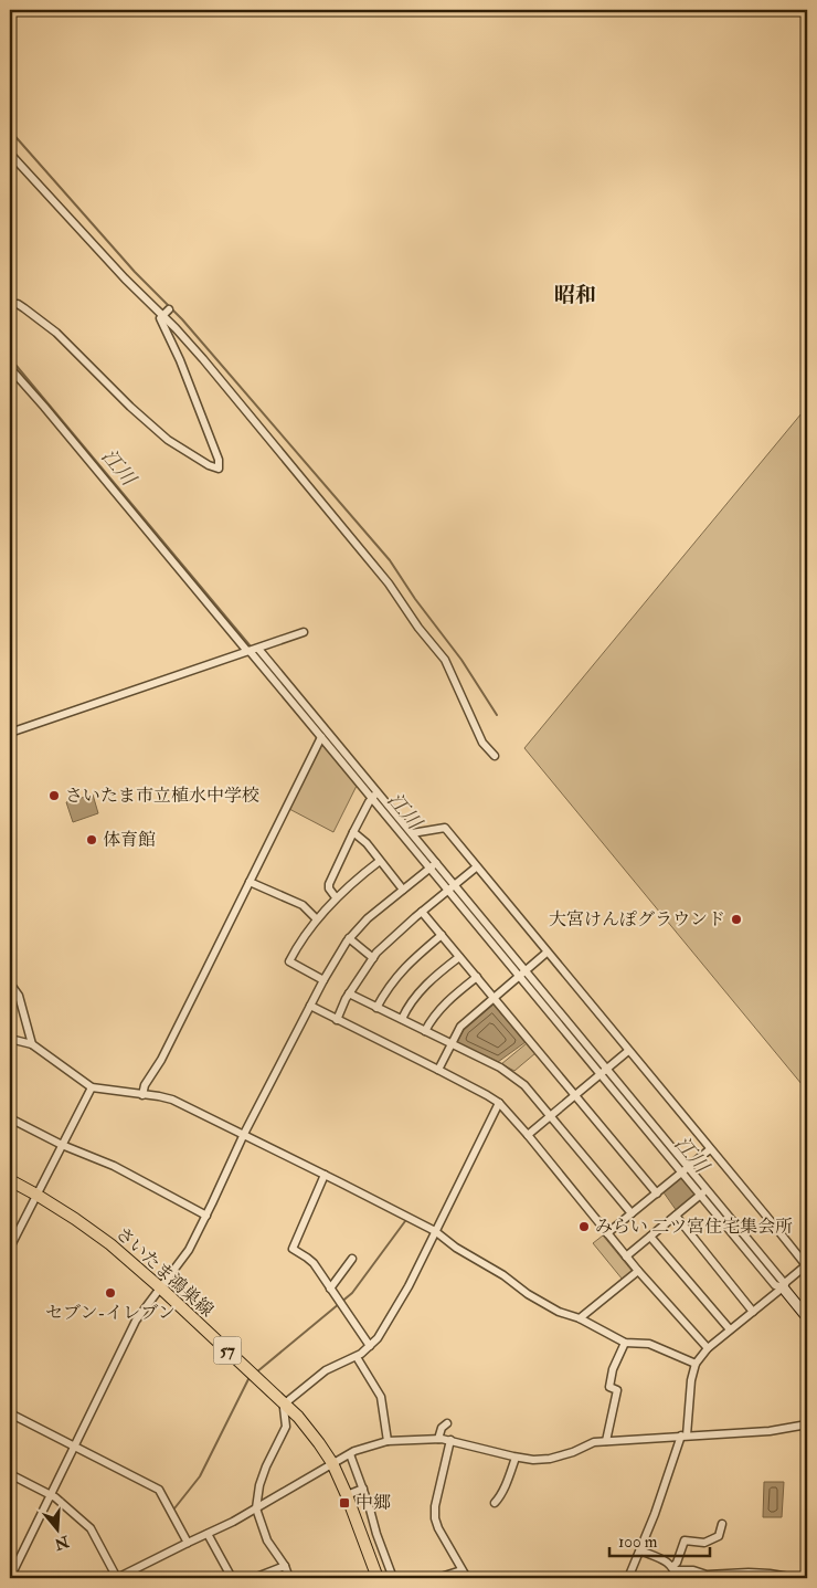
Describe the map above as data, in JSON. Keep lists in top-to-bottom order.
{
  "streets": {
    "main road": ["さいたま鴻巣線", "57"]
  },
  "districts": ["昭和"],
  "water": ["江川"],
  "places": {
    "other": [
      "さいたま市立植水中学校",
      "体育館",
      "大宮けんぽグラウンド",
      "みらい 二ツ宮住宅集会所",
      "セブン-イレブン"
    ],
    "transit": ["中郷"]
  },
  "scale_bar": "100 m",
  "north": "bottom"
}
